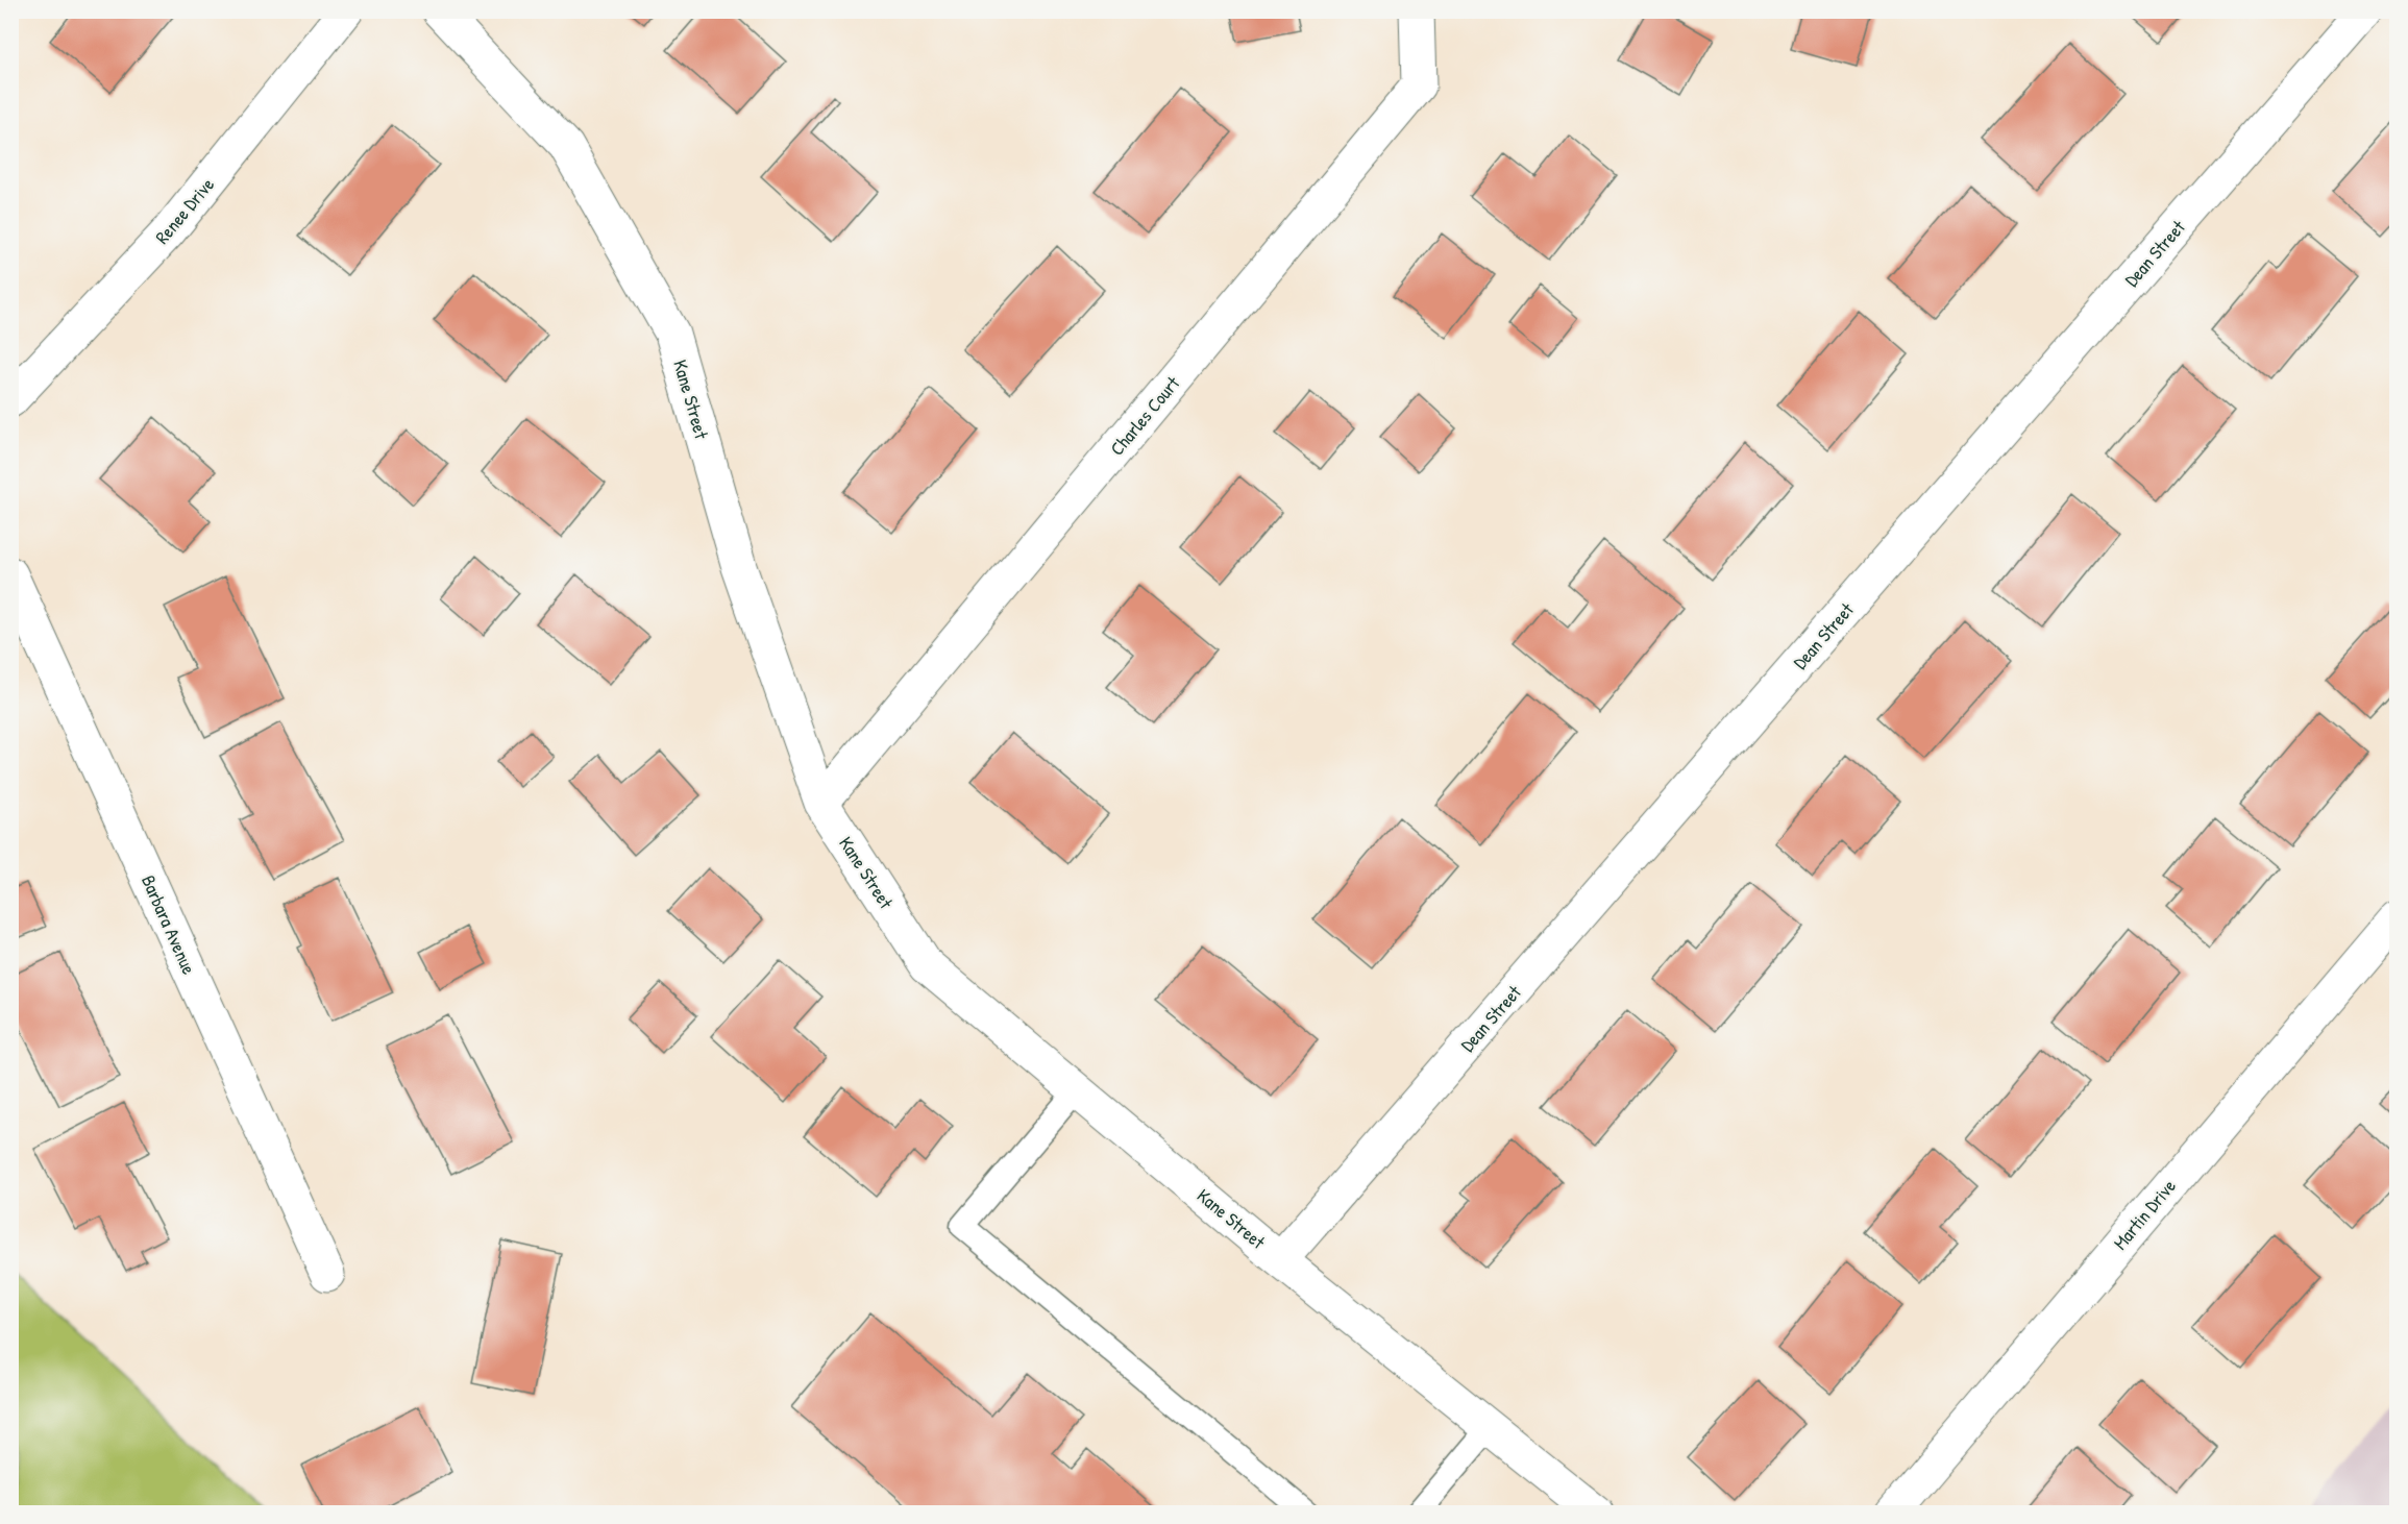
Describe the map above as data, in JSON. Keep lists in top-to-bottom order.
{
  "streets": {
    "street": [
      "Renee Drive",
      "Dean Street",
      "Kane Street",
      "Charles Court",
      "Barbara Avenue",
      "Martin Drive"
    ]
  },
  "crossings": [
    ["Dean Street", "Kane Street"],
    ["Kane Street", "Charles Court"]
  ]
}
